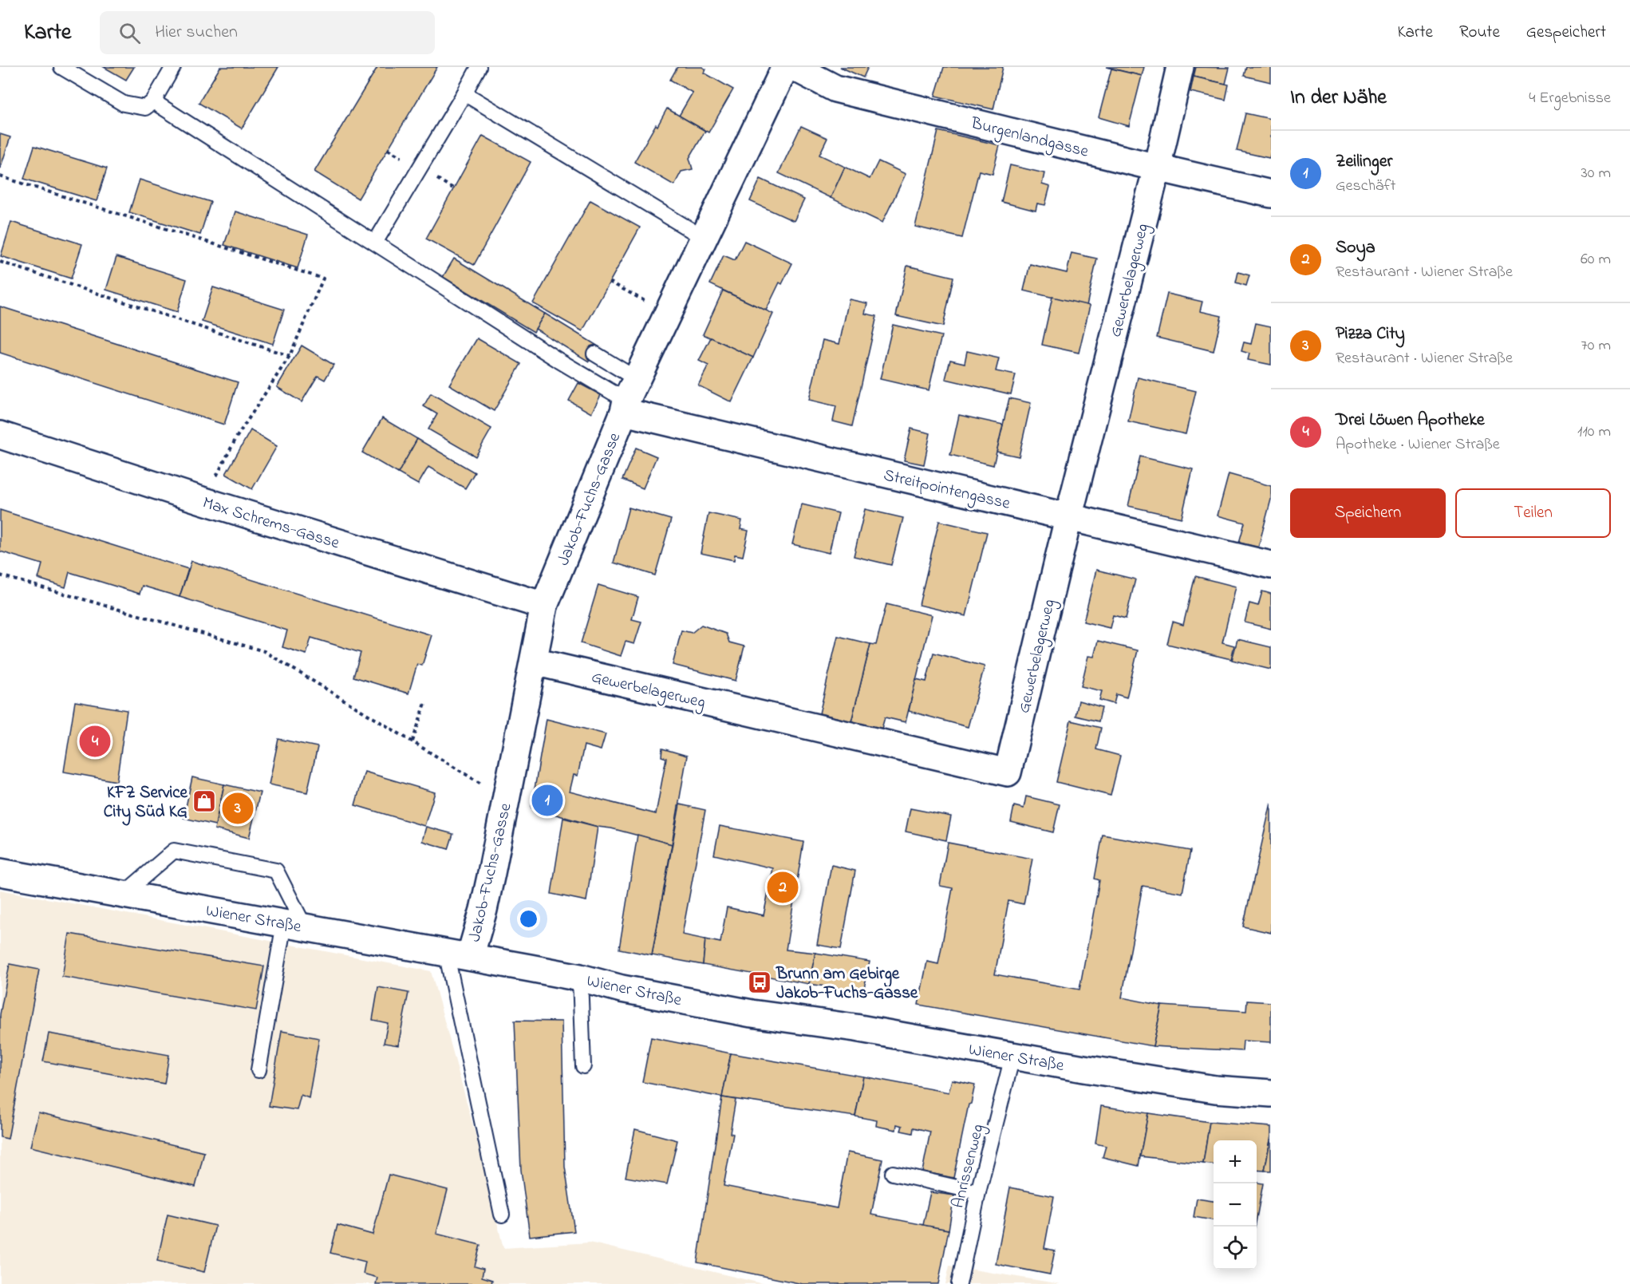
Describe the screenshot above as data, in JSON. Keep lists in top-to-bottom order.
{
  "streets": {
    "street": [
      "Burgenlandgasse",
      "Gewerbelagerweg",
      "Streitpointengasse",
      "Jakob-Fuchs-Gasse",
      "Max Schrems-Gasse",
      "Wiener Straße"
    ],
    "lane": ["Anrissenweg"]
  },
  "crossings": [
    ["Burgenlandgasse", "Gewerbelagerweg"],
    ["Gewerbelagerweg", "Streitpointengasse"],
    ["Gewerbelagerweg", "Jakob-Fuchs-Gasse"],
    ["Streitpointengasse", "Jakob-Fuchs-Gasse"],
    ["Jakob-Fuchs-Gasse", "Max Schrems-Gasse"],
    ["Jakob-Fuchs-Gasse", "Wiener Straße"],
    ["Wiener Straße", "Anrissenweg"]
  ],
  "places": {
    "shop": ["KFZ Service City Süd KG"],
    "bus stop": ["Brunn am Gebirge Jakob-Fuchs-Gasse"]
  },
  "page": {
    "header": "Karte",
    "search": "Hier suchen",
    "nav": ["Karte", "Route", "Gespeichert"],
    "heading": ["In der Nähe", "4 Ergebnisse"],
    "list": [
      {
        "mark": "1",
        "name": "Zeilinger",
        "note": "Geschäft",
        "value": "30 m"
      },
      {
        "mark": "2",
        "name": "Soya",
        "note": "Restaurant · Wiener Straße",
        "value": "60 m"
      },
      {
        "mark": "3",
        "name": "Pizza City",
        "note": "Restaurant · Wiener Straße",
        "value": "70 m"
      },
      {
        "mark": "4",
        "name": "Drei Löwen Apotheke",
        "note": "Apotheke · Wiener Straße",
        "value": "110 m"
      }
    ],
    "buttons": ["Speichern", "Teilen"],
    "pins": [
      "4",
      "1",
      "3",
      "2"
    ],
    "map_buttons": ["+", "−"]
  }
}
